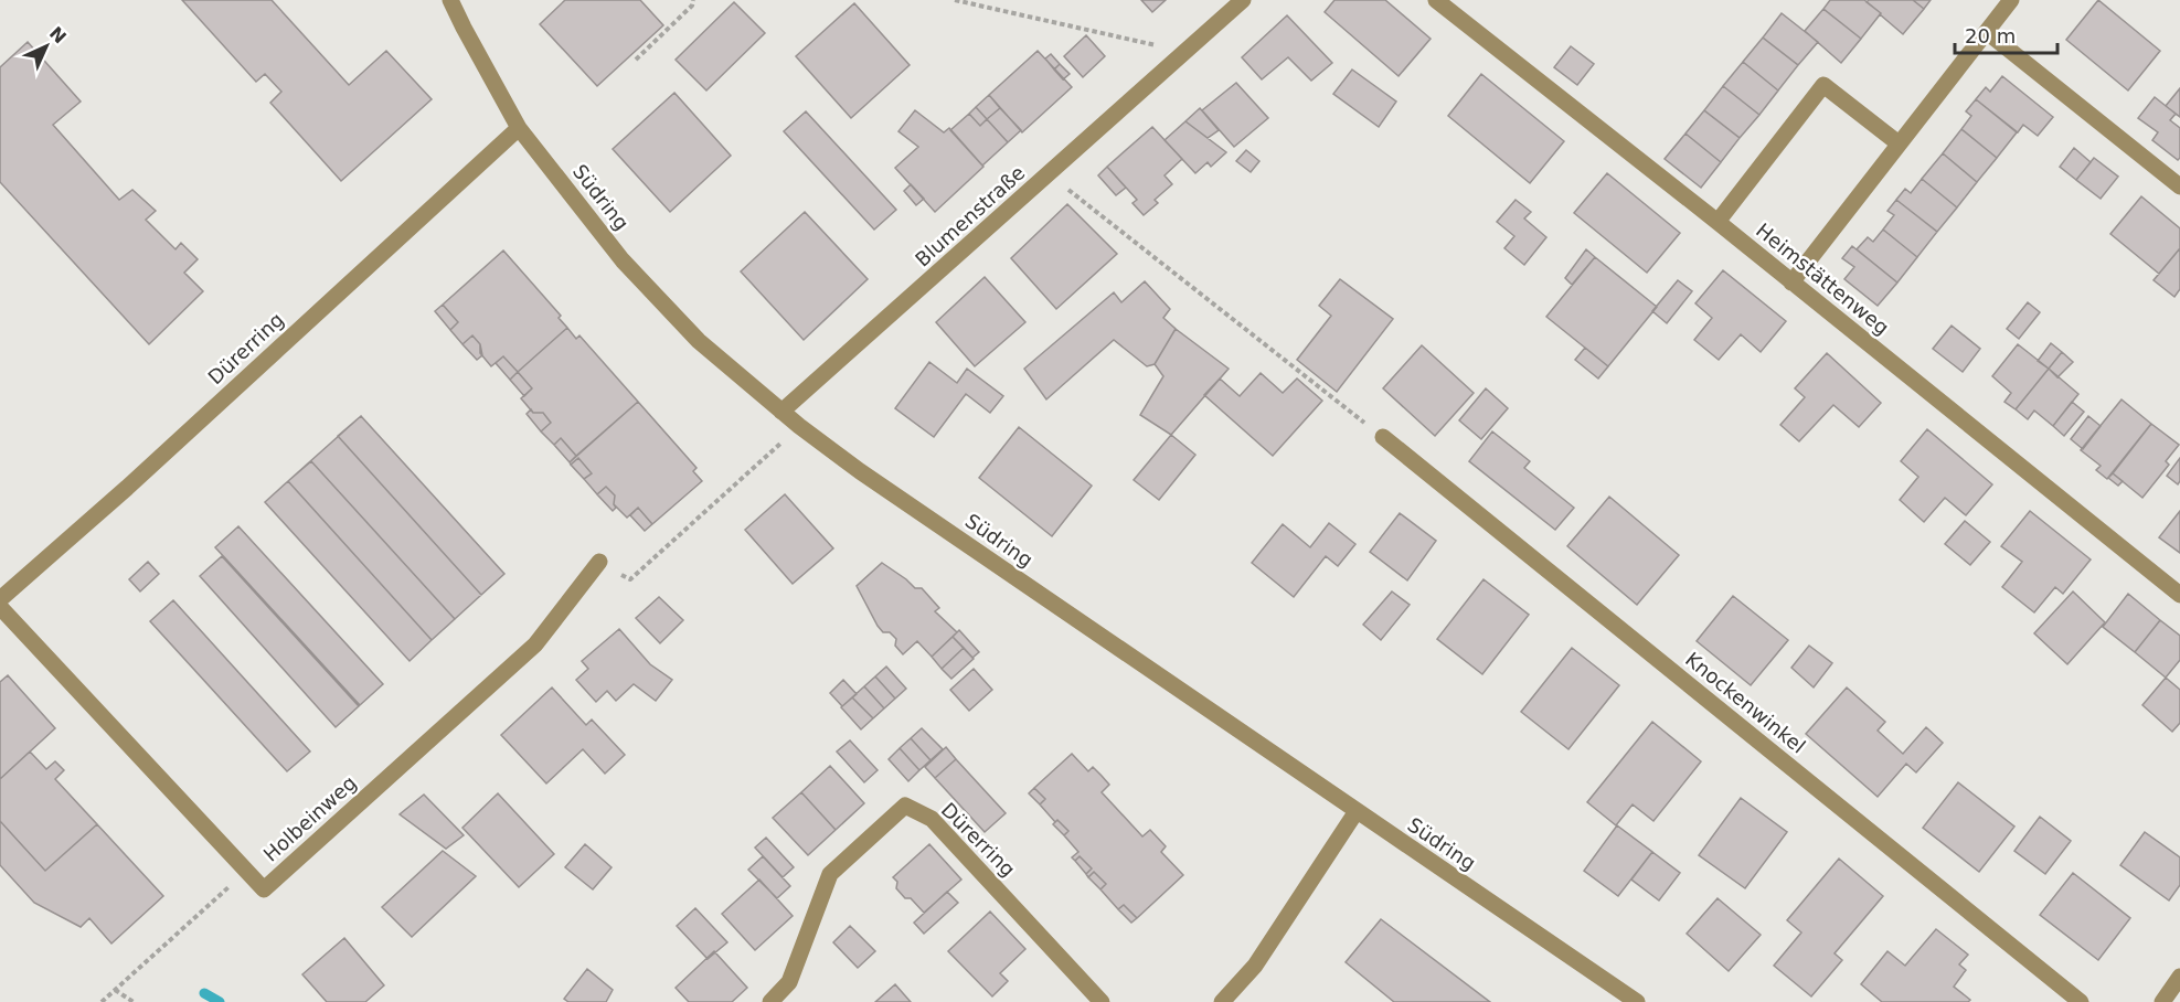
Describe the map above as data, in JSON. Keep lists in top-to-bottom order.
{
  "streets": {
    "street": [
      "Südring",
      "Blumenstraße",
      "Heimstättenweg",
      "Dürerring",
      "Knockenwinkel",
      "Holbeinweg"
    ]
  },
  "crossings": [
    ["Südring", "Blumenstraße"],
    ["Südring", "Dürerring"]
  ],
  "scale_bar": "20 m",
  "north": "top right"
}
